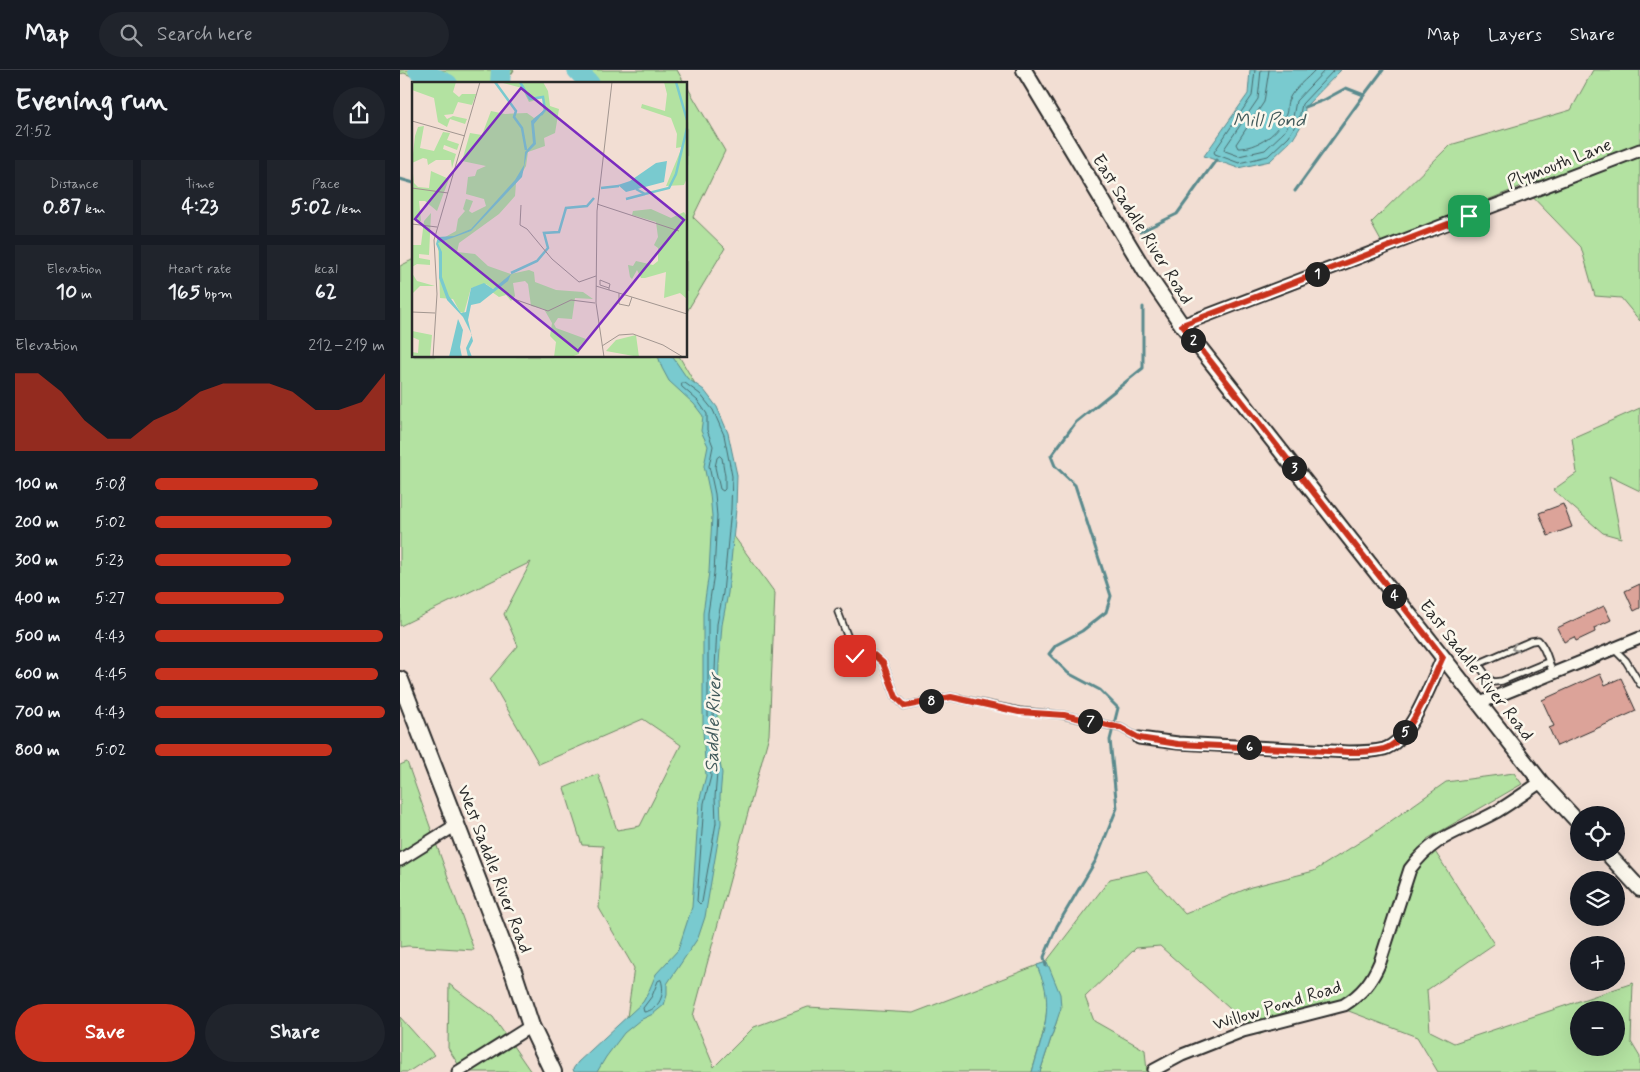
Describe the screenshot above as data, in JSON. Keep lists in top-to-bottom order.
{
  "streets": {
    "main road": ["West Saddle River Road"],
    "street": ["Plymouth Lane", "East Saddle River Road", "Willow Pond Road"]
  },
  "crossings": [
    ["Plymouth Lane", "East Saddle River Road"],
    ["East Saddle River Road", "Willow Pond Road"]
  ],
  "water": ["Mill Pond", "Saddle River"],
  "page": {
    "header": "Map",
    "search": "Search here",
    "nav": ["Map", "Layers", "Share"],
    "heading": ["Evening run", "21:52"],
    "stats": [
      ["Distance", "0.87 km"],
      ["Time", "4:23"],
      ["Pace", "5:02 /km"],
      ["Elevation", "10 m"],
      ["Heart rate", "165 bpm"],
      ["kcal", "62"]
    ],
    "pins": [
      "1",
      "2",
      "3",
      "4",
      "8",
      "7",
      "5",
      "6"
    ],
    "chart": ["Elevation", "212–219 m"],
    "list": [
      {
        "name": "100 m",
        "note": "5:08"
      },
      {
        "name": "200 m",
        "note": "5:02"
      },
      {
        "name": "300 m",
        "note": "5:23"
      },
      {
        "name": "400 m",
        "note": "5:27"
      },
      {
        "name": "500 m",
        "note": "4:43"
      },
      {
        "name": "600 m",
        "note": "4:45"
      },
      {
        "name": "700 m",
        "note": "4:43"
      },
      {
        "name": "800 m",
        "note": "5:02"
      }
    ],
    "map_buttons": ["+", "−"],
    "buttons": ["Save", "Share"]
  }
}
